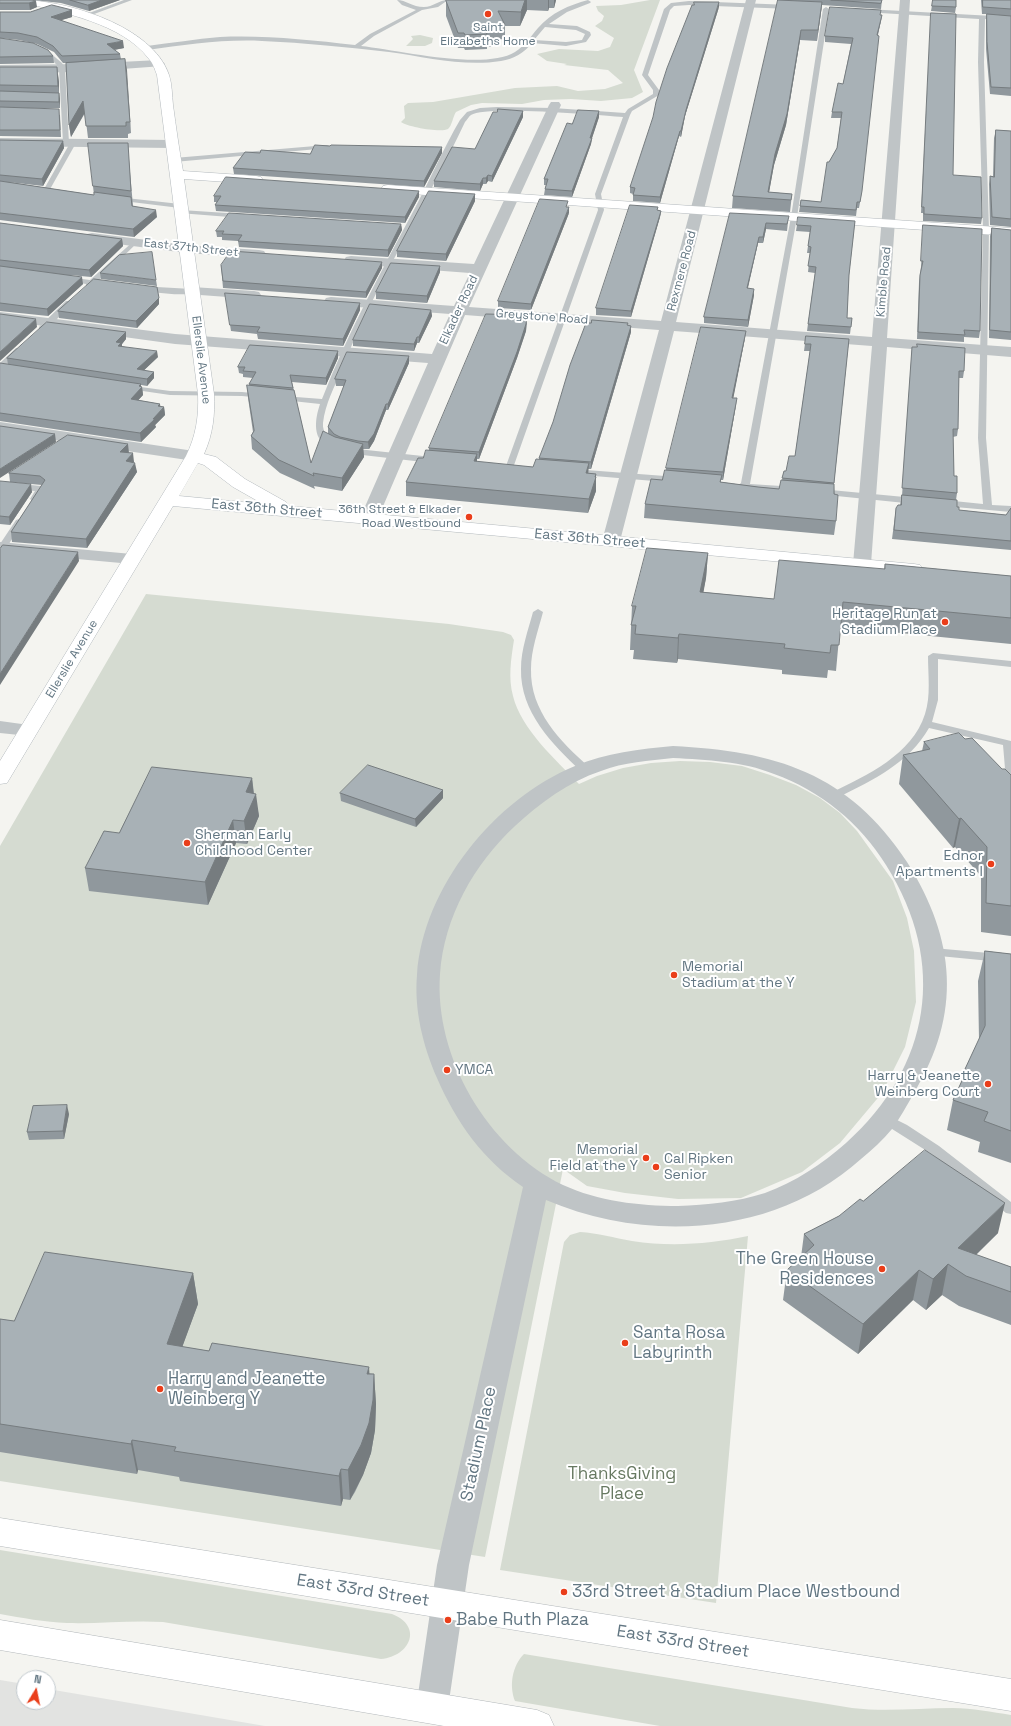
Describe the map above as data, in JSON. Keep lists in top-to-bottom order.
{
  "streets": {
    "street": [
      "East 37th Street",
      "Rexmere Road",
      "Kimble Road",
      "Elkader Road",
      "Greystone Road",
      "Ellerslie Avenue",
      "East 36th Street",
      "Stadium Place",
      "East 33rd Street"
    ]
  },
  "crossings": [
    ["East 37th Street", "Ellerslie Avenue"],
    ["Rexmere Road", "Greystone Road"],
    ["Rexmere Road", "East 36th Street"],
    ["Kimble Road", "Greystone Road"],
    ["Kimble Road", "East 36th Street"],
    ["Elkader Road", "Greystone Road"],
    ["Elkader Road", "East 36th Street"],
    ["Ellerslie Avenue", "East 36th Street"],
    ["Stadium Place", "East 33rd Street"]
  ],
  "parks": ["ThanksGiving Place"],
  "places": [
    "Saint Elizabeths Home",
    "36th Street & Elkader Road Westbound",
    "Heritage Run at Stadium Place",
    "Sherman Early Childhood Center",
    "Ednor Apartments I",
    "Memorial Stadium at the Y",
    "YMCA",
    "Harry & Jeanette Weinberg Court",
    "Memorial Field at the Y",
    "Cal Ripken Senior",
    "The Green House Residences",
    "Santa Rosa Labyrinth",
    "Harry and Jeanette Weinberg Y",
    "33rd Street & Stadium Place Westbound",
    "Babe Ruth Plaza"
  ],
  "north": "top"
}
